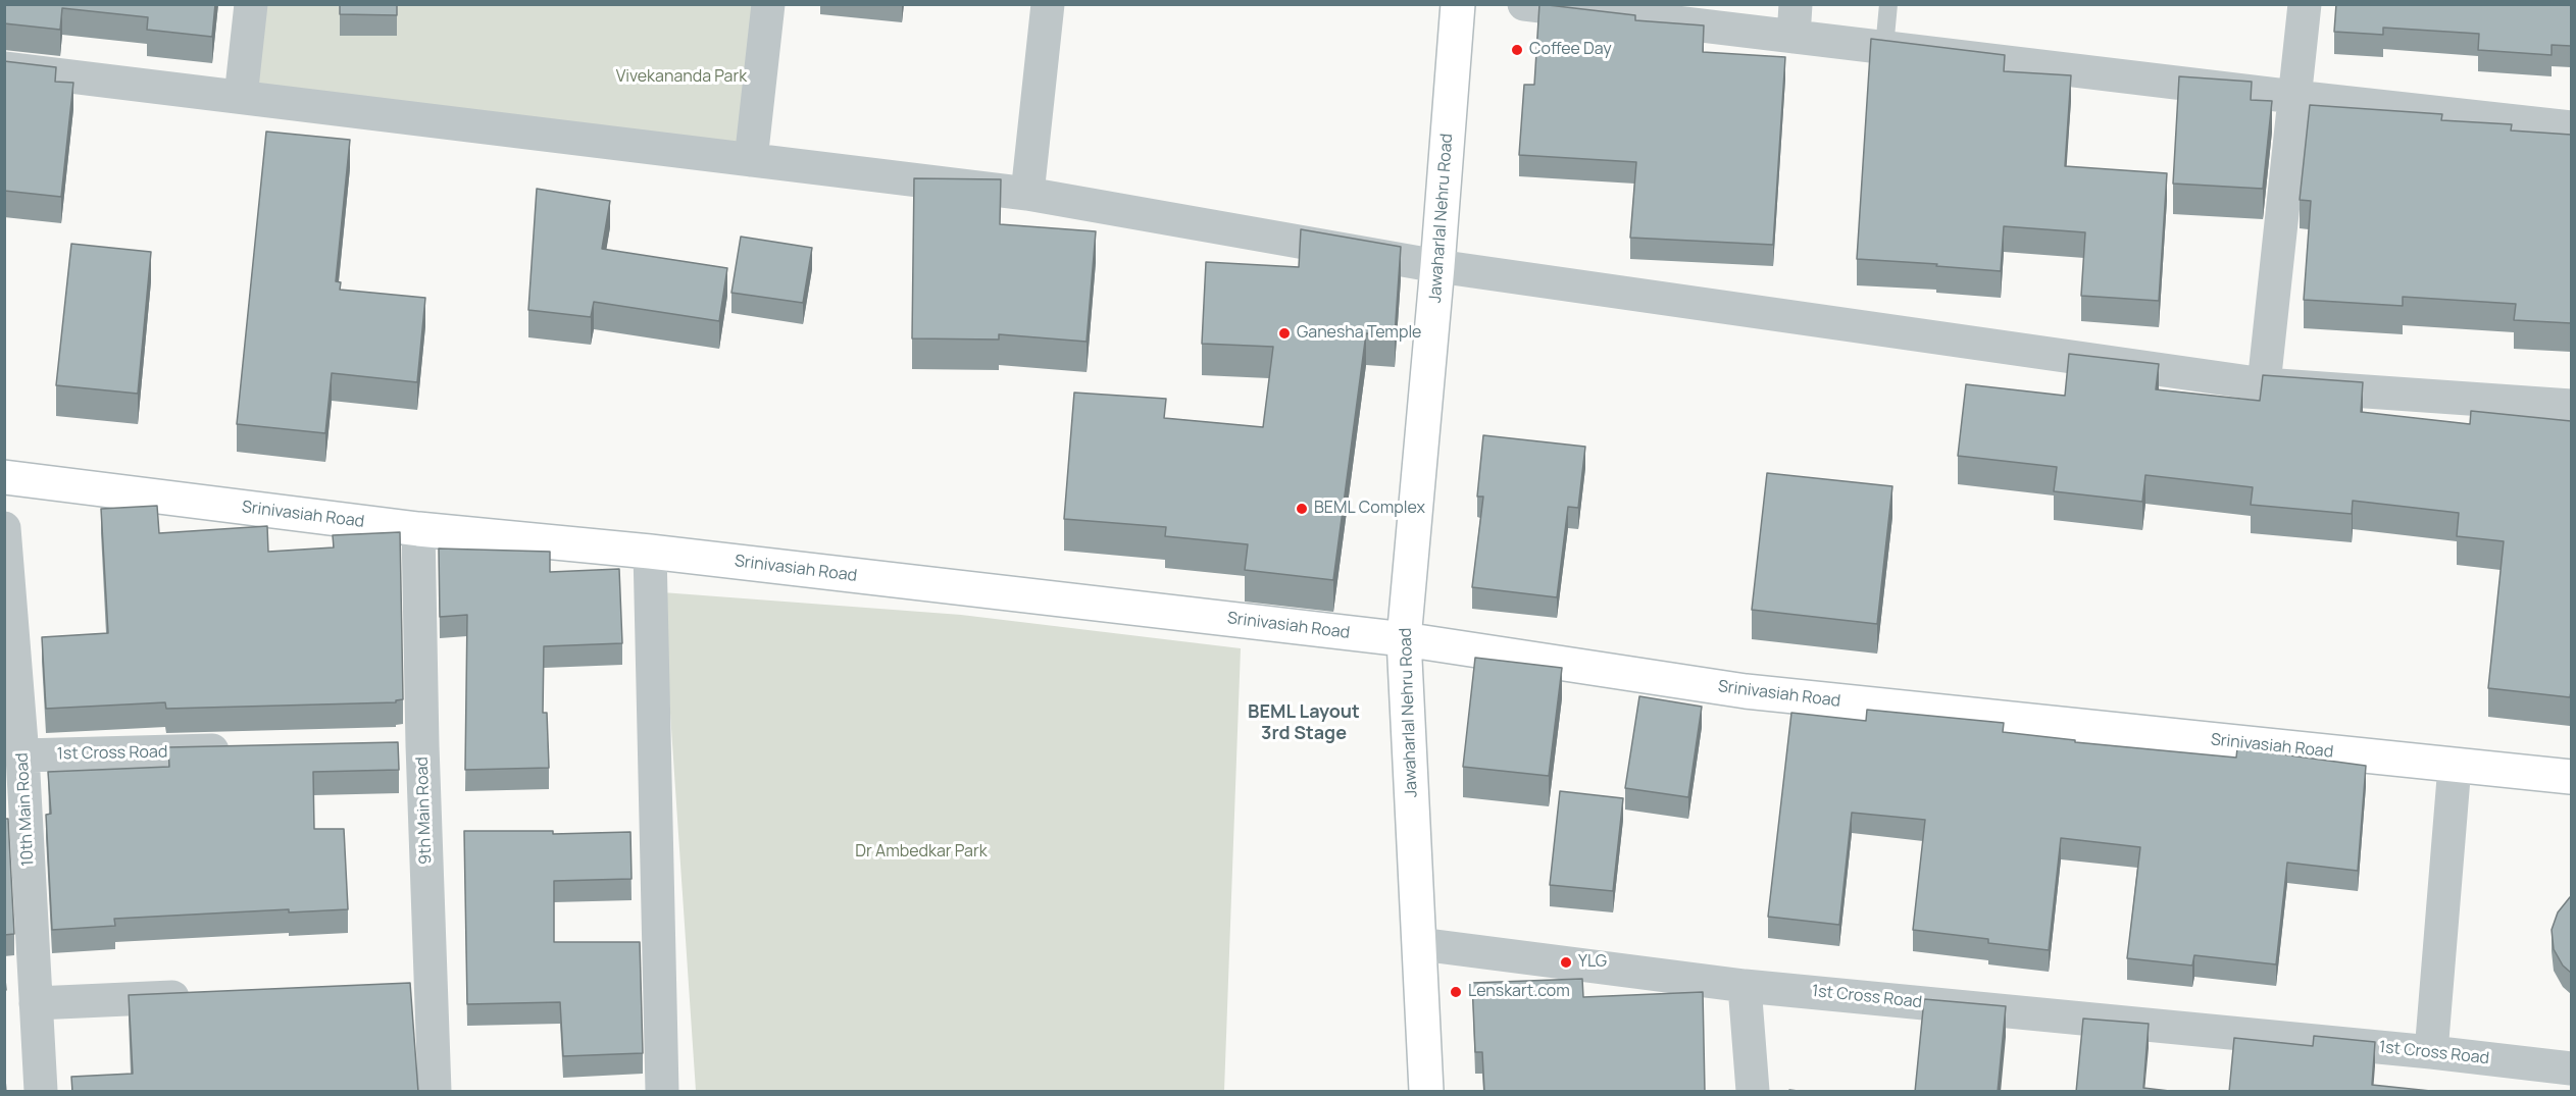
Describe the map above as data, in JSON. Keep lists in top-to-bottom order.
{
  "streets": {
    "street": [
      "Jawaharlal Nehru Road",
      "Srinivasiah Road",
      "1st Cross Road",
      "10th Main Road",
      "9th Main Road"
    ]
  },
  "crossings": [
    ["Jawaharlal Nehru Road", "Srinivasiah Road"],
    ["Jawaharlal Nehru Road", "1st Cross Road"],
    ["Srinivasiah Road", "9th Main Road"],
    ["1st Cross Road", "10th Main Road"]
  ],
  "districts": ["BEML Layout 3rd Stage"],
  "parks": ["Vivekananda Park", "Dr Ambedkar Park"],
  "places": [
    "Coffee Day",
    "Ganesha Temple",
    "BEML Complex",
    "YLG",
    "Lenskart.com"
  ]
}
